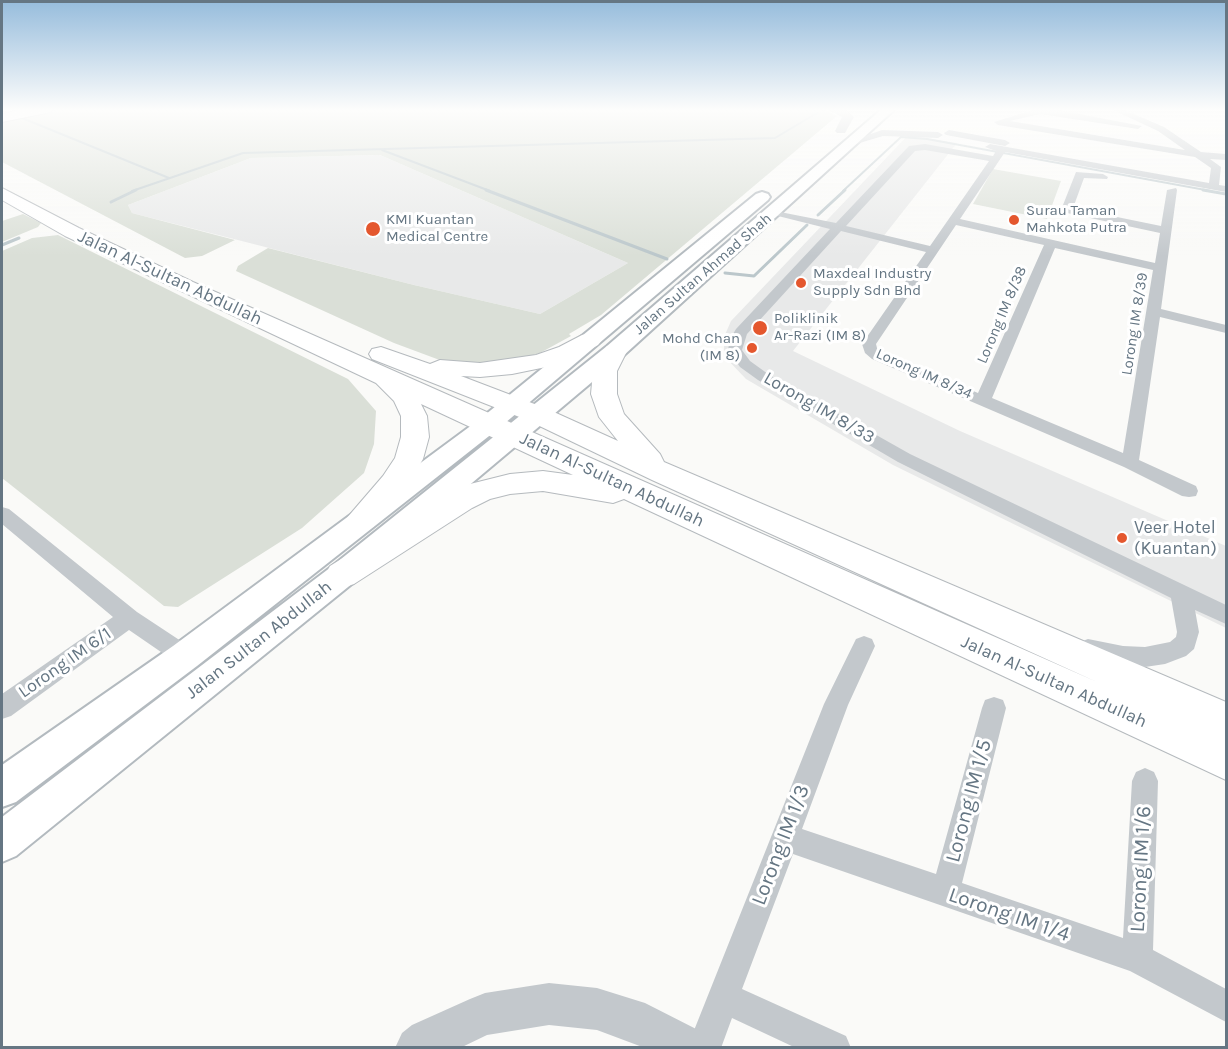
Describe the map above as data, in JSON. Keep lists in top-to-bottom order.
{
  "streets": {
    "main road": ["Jalan Sultan Ahmad Shah", "Jalan Al-Sultan Abdullah", "Jalan Sultan Abdullah"],
    "street": [
      "Lorong IM 8/38",
      "Lorong IM 8/39",
      "Lorong IM 8/34",
      "Lorong IM 8/33",
      "Lorong IM 6/1",
      "Lorong IM 1/5",
      "Lorong IM 1/3",
      "Lorong IM 1/6",
      "Lorong IM 1/4"
    ]
  },
  "crossings": [
    ["Jalan Sultan Ahmad Shah", "Jalan Al-Sultan Abdullah"],
    ["Jalan Sultan Ahmad Shah", "Jalan Sultan Abdullah"],
    ["Jalan Al-Sultan Abdullah", "Jalan Sultan Abdullah"],
    ["Lorong IM 8/38", "Lorong IM 8/34"],
    ["Lorong IM 8/39", "Lorong IM 8/34"],
    ["Jalan Sultan Abdullah", "Lorong IM 6/1"],
    ["Lorong IM 1/5", "Lorong IM 1/4"],
    ["Lorong IM 1/3", "Lorong IM 1/4"],
    ["Lorong IM 1/6", "Lorong IM 1/4"]
  ],
  "places": [
    "Surau Taman Mahkota Putra",
    "KMI Kuantan Medical Centre",
    "Maxdeal Industry Supply Sdn Bhd",
    "Poliklinik Ar-Razi (IM 8)",
    "Mohd Chan (IM 8)",
    "Veer Hotel (Kuantan)"
  ]
}
